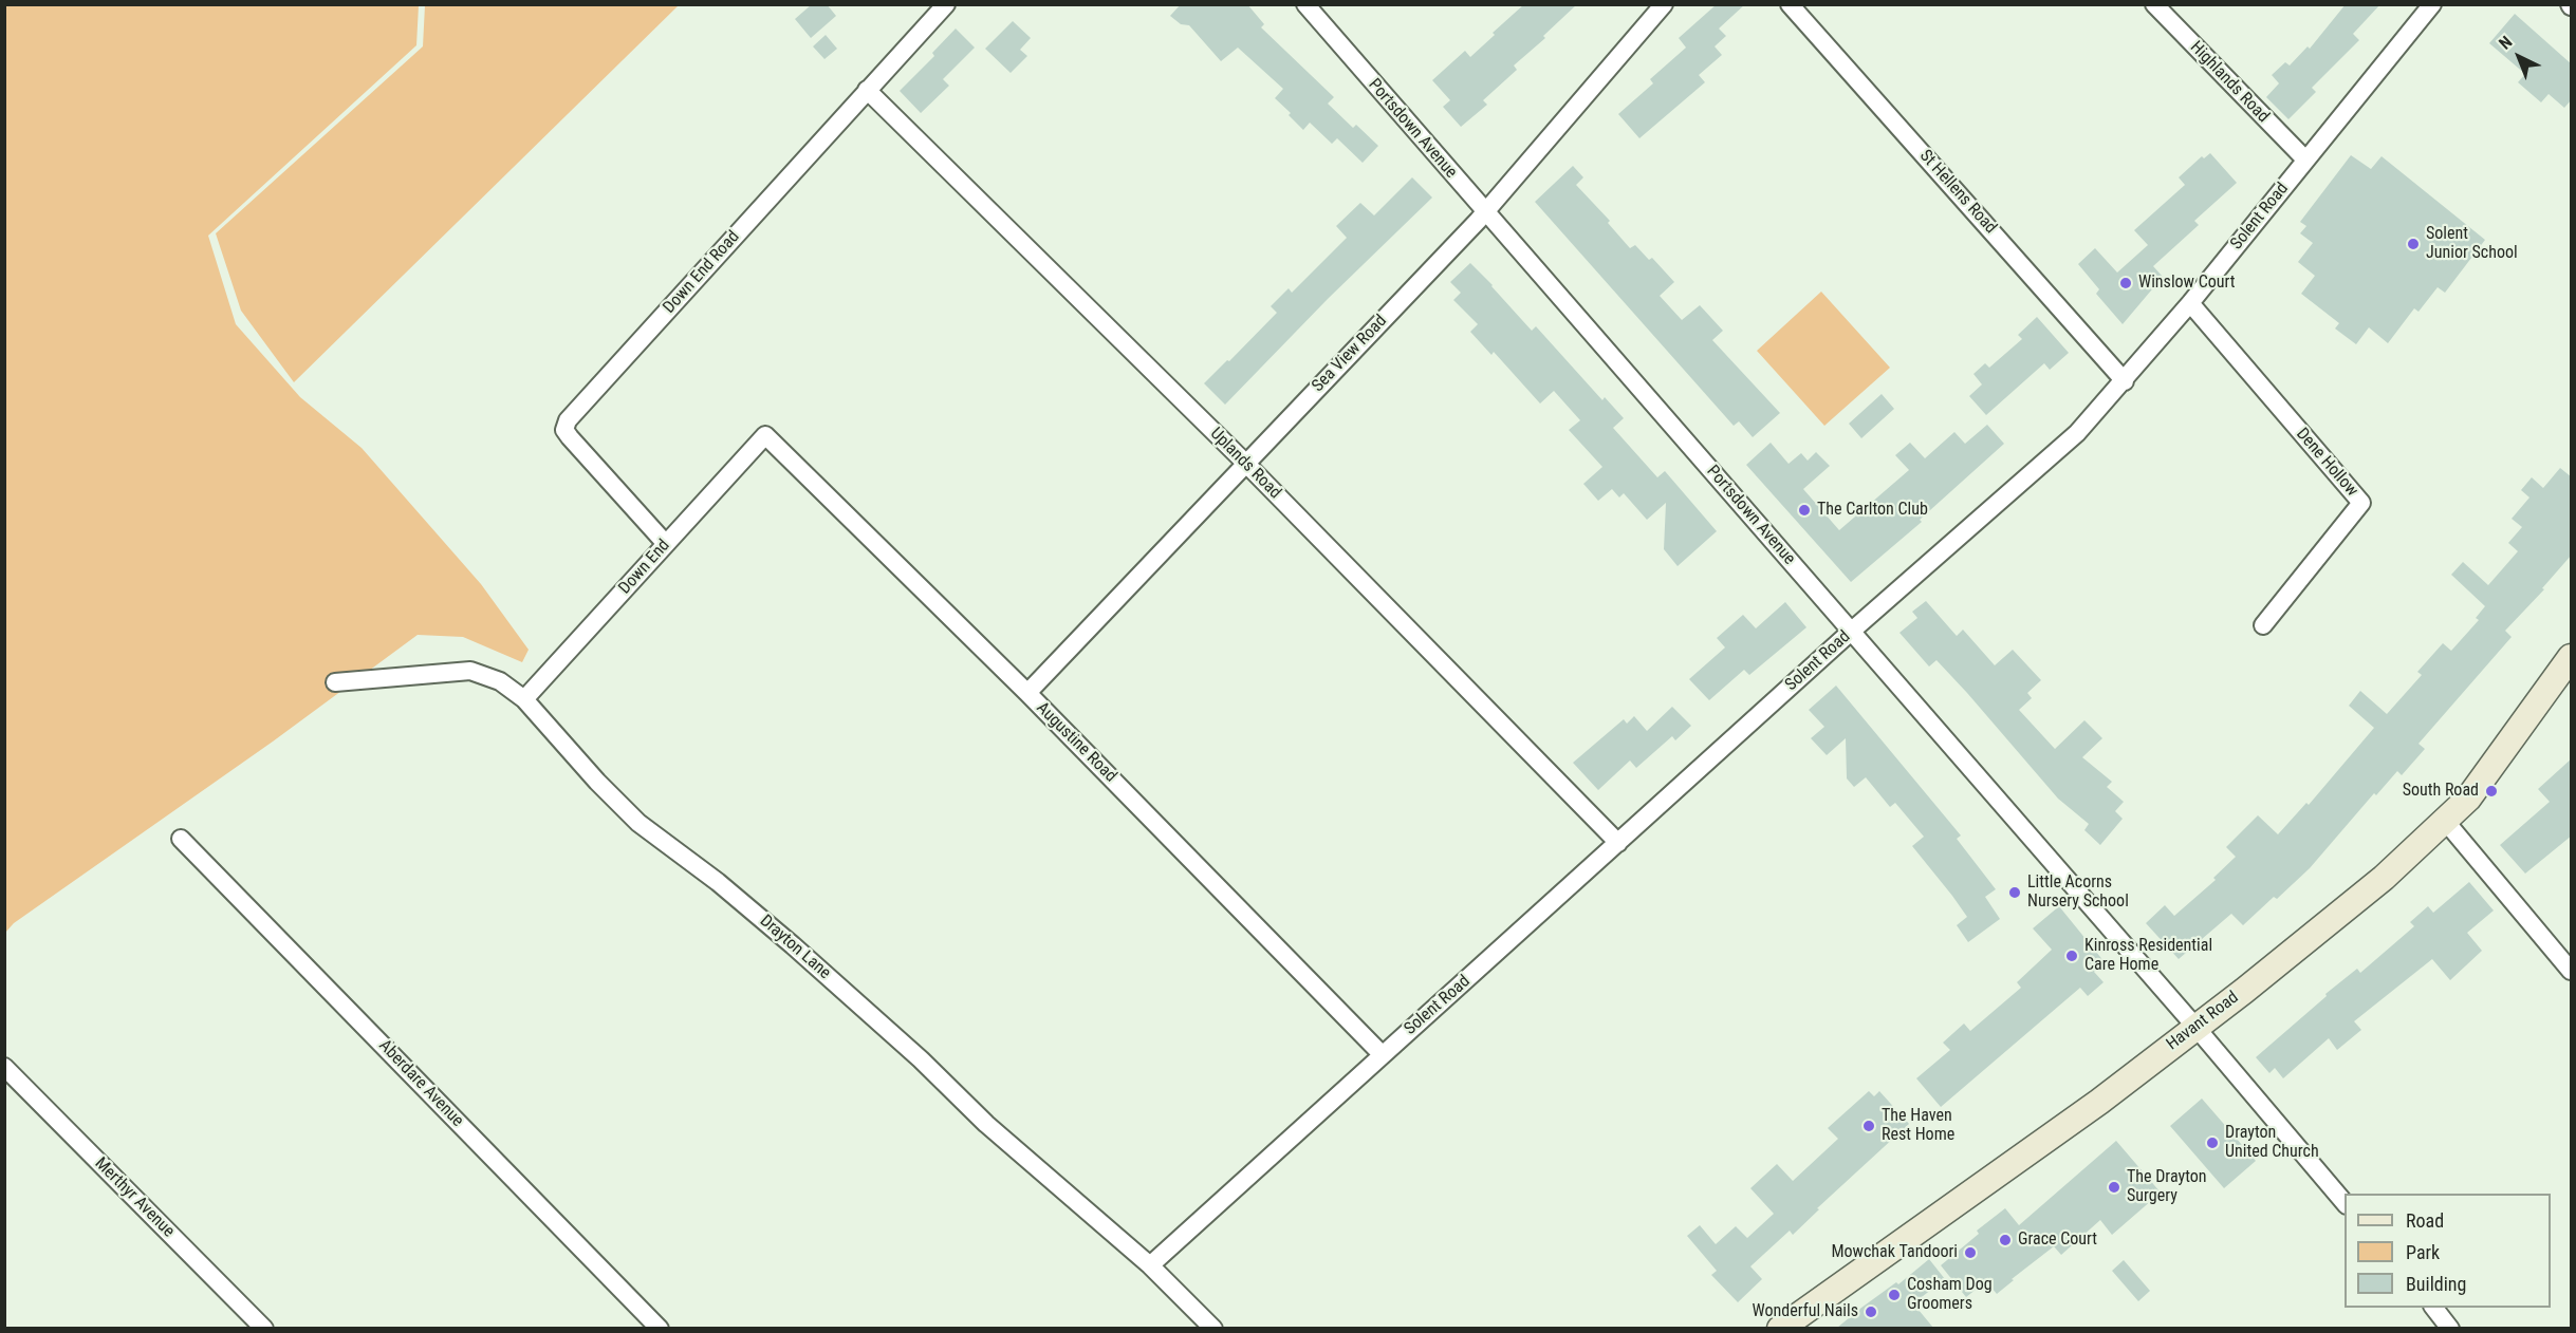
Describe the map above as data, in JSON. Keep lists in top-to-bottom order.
{
  "streets": {
    "street": [
      "Highlands Road",
      "Portsdown Avenue",
      "St Hellens Road",
      "Solent Road",
      "Down End Road",
      "Sea View Road",
      "Dene Hollow",
      "Uplands Road",
      "Down End",
      "Augustine Road",
      "Drayton Lane",
      "Havant Road",
      "Aberdare Avenue",
      "Merthyr Avenue"
    ]
  },
  "crossings": [
    ["Highlands Road", "Solent Road"],
    ["Portsdown Avenue", "Solent Road"],
    ["Portsdown Avenue", "Sea View Road"],
    ["Portsdown Avenue", "Havant Road"],
    ["St Hellens Road", "Solent Road"],
    ["Solent Road", "Dene Hollow"],
    ["Solent Road", "Uplands Road"],
    ["Solent Road", "Augustine Road"],
    ["Solent Road", "Drayton Lane"],
    ["Down End Road", "Uplands Road"],
    ["Down End Road", "Down End"],
    ["Sea View Road", "Uplands Road"],
    ["Sea View Road", "Augustine Road"],
    ["Down End", "Augustine Road"],
    ["Down End", "Drayton Lane"]
  ],
  "places": [
    "Solent Junior School",
    "Winslow Court",
    "The Carlton Club",
    "South Road",
    "Little Acorns Nursery School",
    "Kinross Residential Care Home",
    "The Haven Rest Home",
    "Drayton United Church",
    "The Drayton Surgery",
    "Grace Court",
    "Mowchak Tandoori",
    "Cosham Dog Groomers",
    "Wonderful Nails"
  ],
  "legend": ["Road", "Park", "Building"],
  "north": "top left"
}
